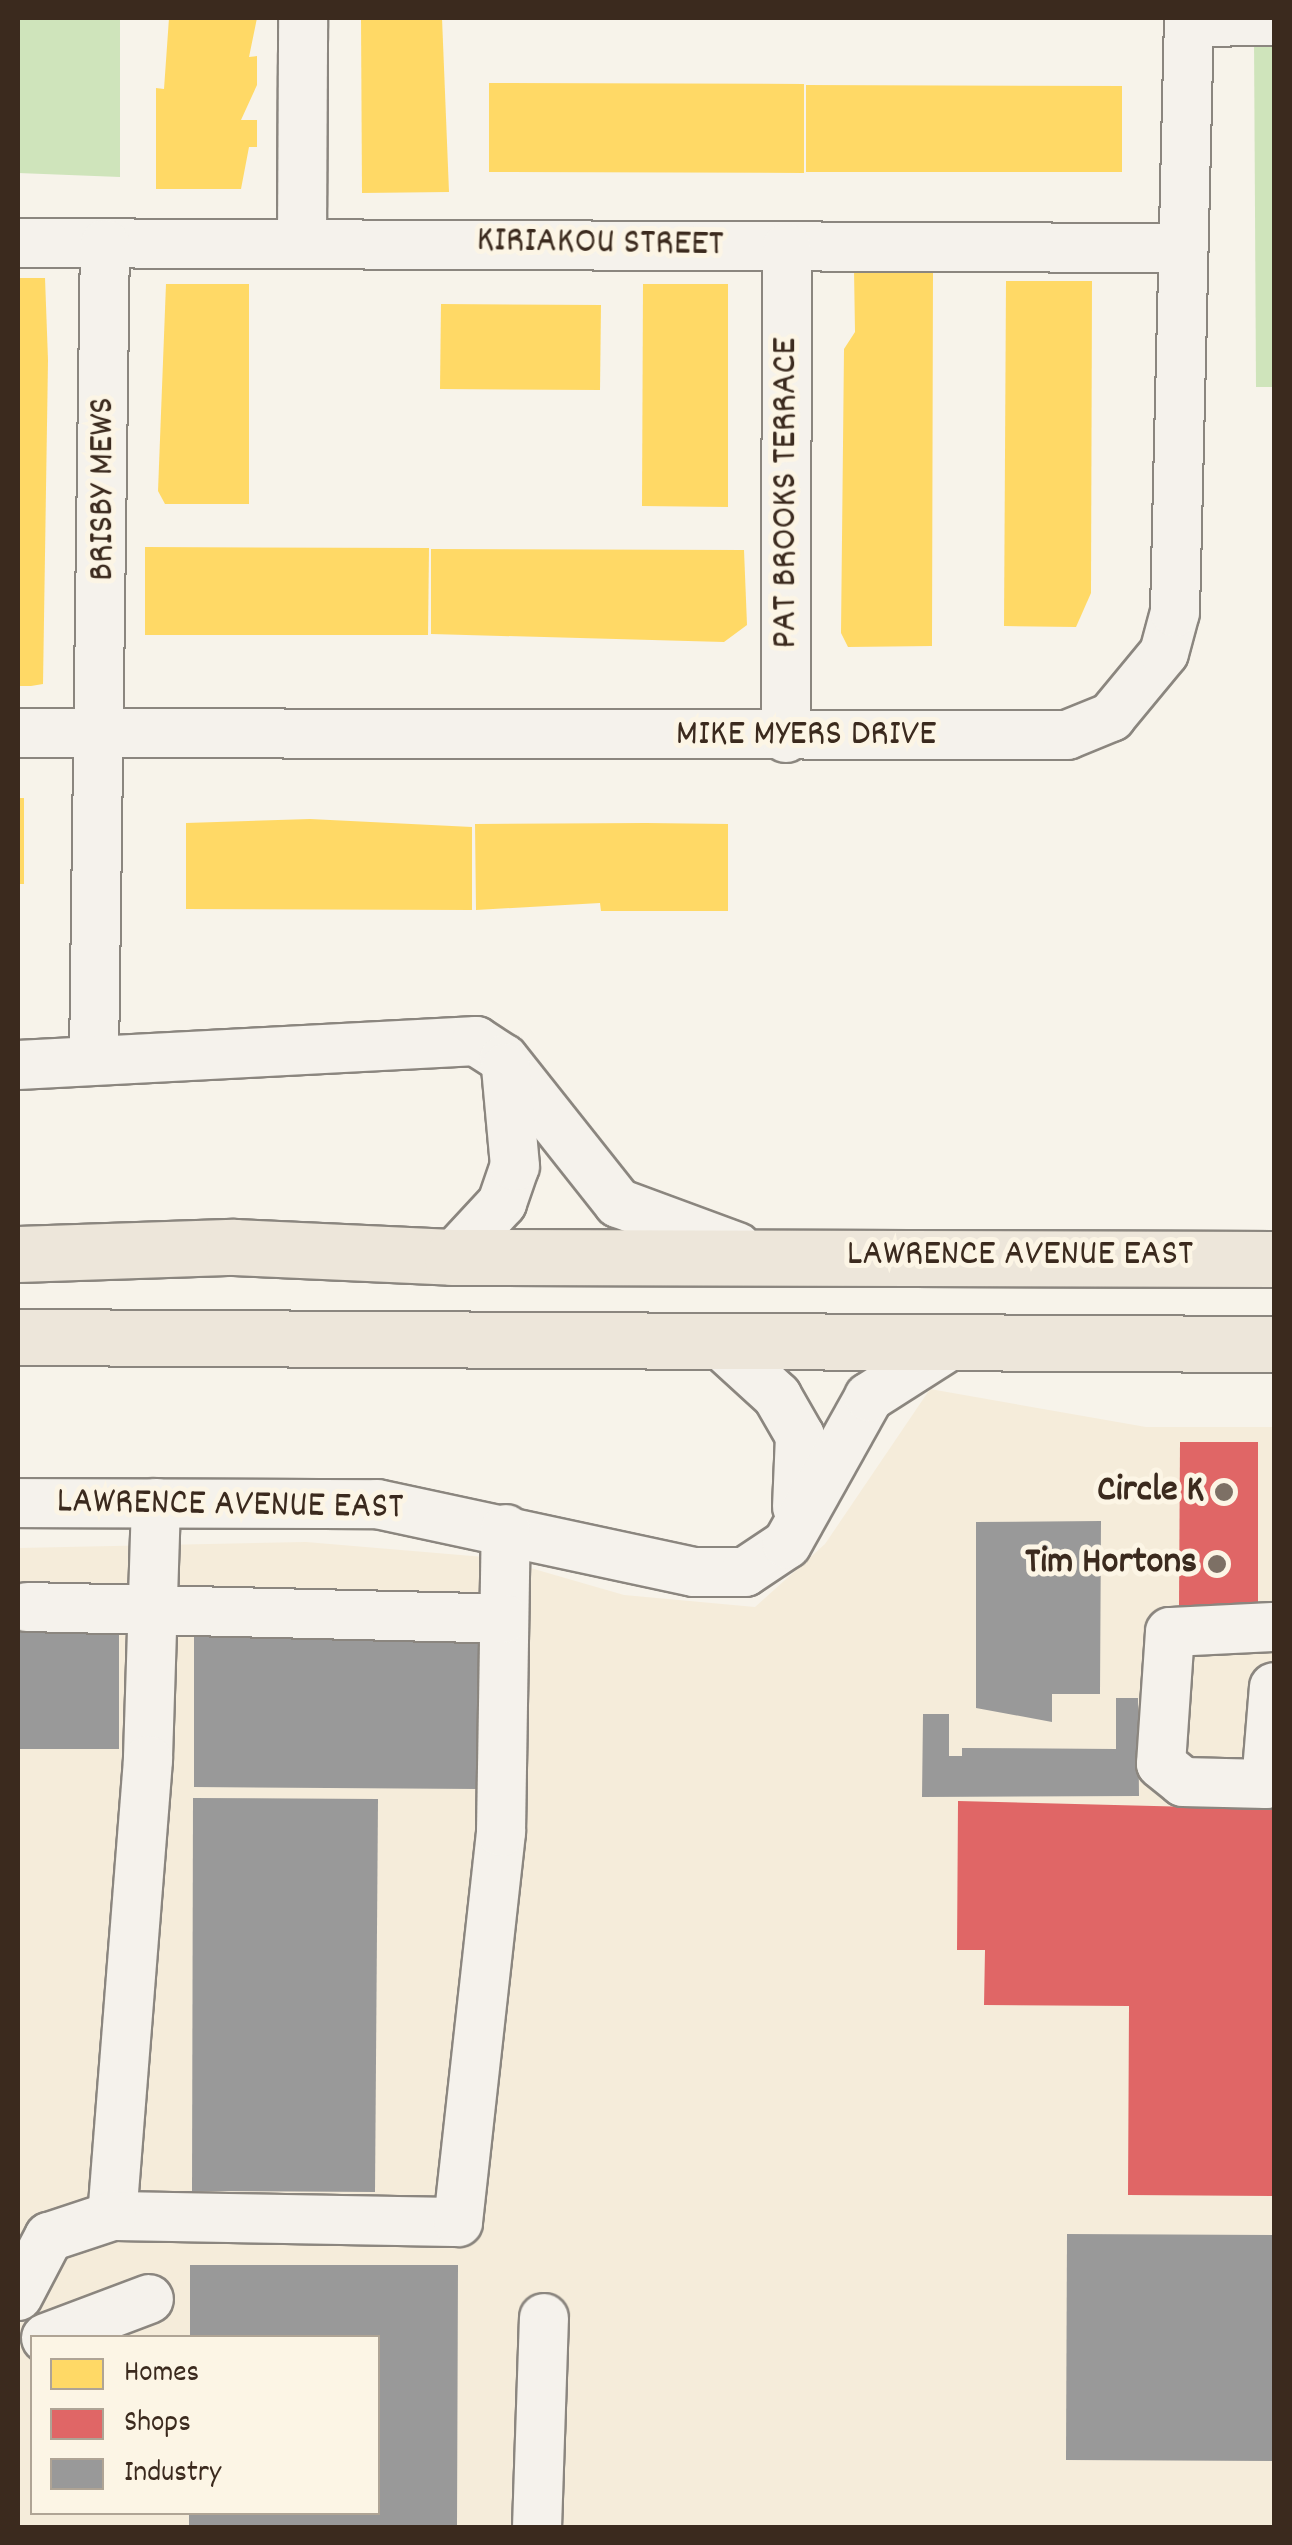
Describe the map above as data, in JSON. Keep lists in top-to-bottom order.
{
  "streets": {
    "main road": ["LAWRENCE AVENUE EAST"],
    "street": [
      "KIRIAKOU STREET",
      "BRISBY MEWS",
      "PAT BROOKS TERRACE",
      "MIKE MYERS DRIVE"
    ]
  },
  "crossings": [
    ["KIRIAKOU STREET", "BRISBY MEWS"],
    ["KIRIAKOU STREET", "PAT BROOKS TERRACE"],
    ["KIRIAKOU STREET", "MIKE MYERS DRIVE"],
    ["BRISBY MEWS", "MIKE MYERS DRIVE"],
    ["PAT BROOKS TERRACE", "MIKE MYERS DRIVE"]
  ],
  "places": ["Circle K", "Tim Hortons"],
  "legend": ["Homes", "Shops", "Industry"]
}
